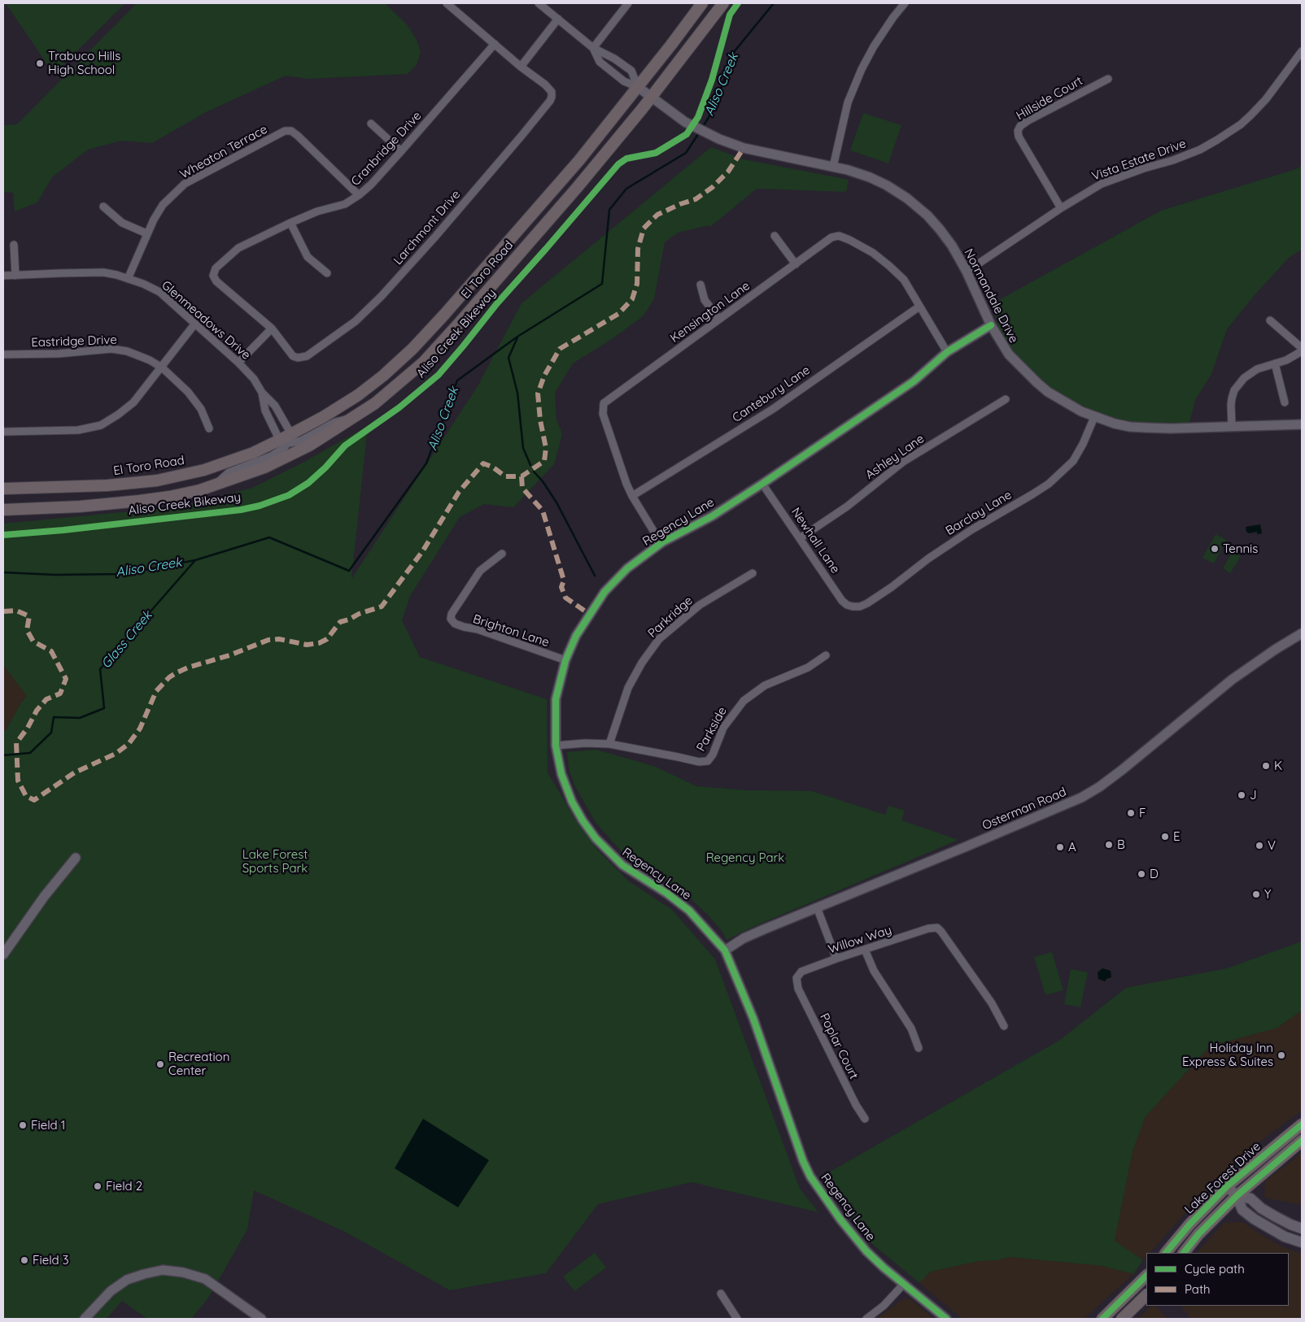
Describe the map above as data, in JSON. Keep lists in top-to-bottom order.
{
  "streets": {
    "main road": ["El Toro Road", "Lake Forest Drive"],
    "street": [
      "Hillside Court",
      "Cranbridge Drive",
      "Wheaton Terrace",
      "Vista Estate Drive",
      "Larchmont Drive",
      "Normandale Drive",
      "Kensington Lane",
      "Glenmeadows Drive",
      "Eastridge Drive",
      "Cantebury Lane",
      "Ashley Lane",
      "Barclay Lane",
      "Regency Lane",
      "Newhall Lane",
      "Parkridge",
      "Brighton Lane",
      "Parkside",
      "Osterman Road",
      "Willow Way",
      "Poplar Court"
    ],
    "cycle path": ["Aliso Creek Bikeway"]
  },
  "crossings": [
    ["Hillside Court", "Vista Estate Drive"],
    ["Cranbridge Drive", "Wheaton Terrace"],
    ["Cranbridge Drive", "Larchmont Drive"],
    ["Wheaton Terrace", "Glenmeadows Drive"],
    ["Vista Estate Drive", "Normandale Drive"],
    ["El Toro Road", "Normandale Drive"],
    ["El Toro Road", "Glenmeadows Drive"],
    ["Normandale Drive", "Barclay Lane"],
    ["Normandale Drive", "Regency Lane"],
    ["Kensington Lane", "Cantebury Lane"],
    ["Ashley Lane", "Newhall Lane"],
    ["Barclay Lane", "Newhall Lane"],
    ["Regency Lane", "Newhall Lane"],
    ["Regency Lane", "Brighton Lane"],
    ["Regency Lane", "Parkside"],
    ["Regency Lane", "Osterman Road"],
    ["Parkridge", "Parkside"],
    ["Willow Way", "Poplar Court"]
  ],
  "water": ["Aliso Creek", "Glass Creek"],
  "parks": ["Lake Forest Sports Park", "Regency Park"],
  "places": [
    "Trabuco Hills High School",
    "Tennis",
    "K",
    "J",
    "F",
    "E",
    "B",
    "V",
    "A",
    "D",
    "Y",
    "Holiday Inn Express & Suites",
    "Recreation Center",
    "Field 1",
    "Field 2",
    "Field 3"
  ],
  "legend": ["Cycle path", "Path"]
}
